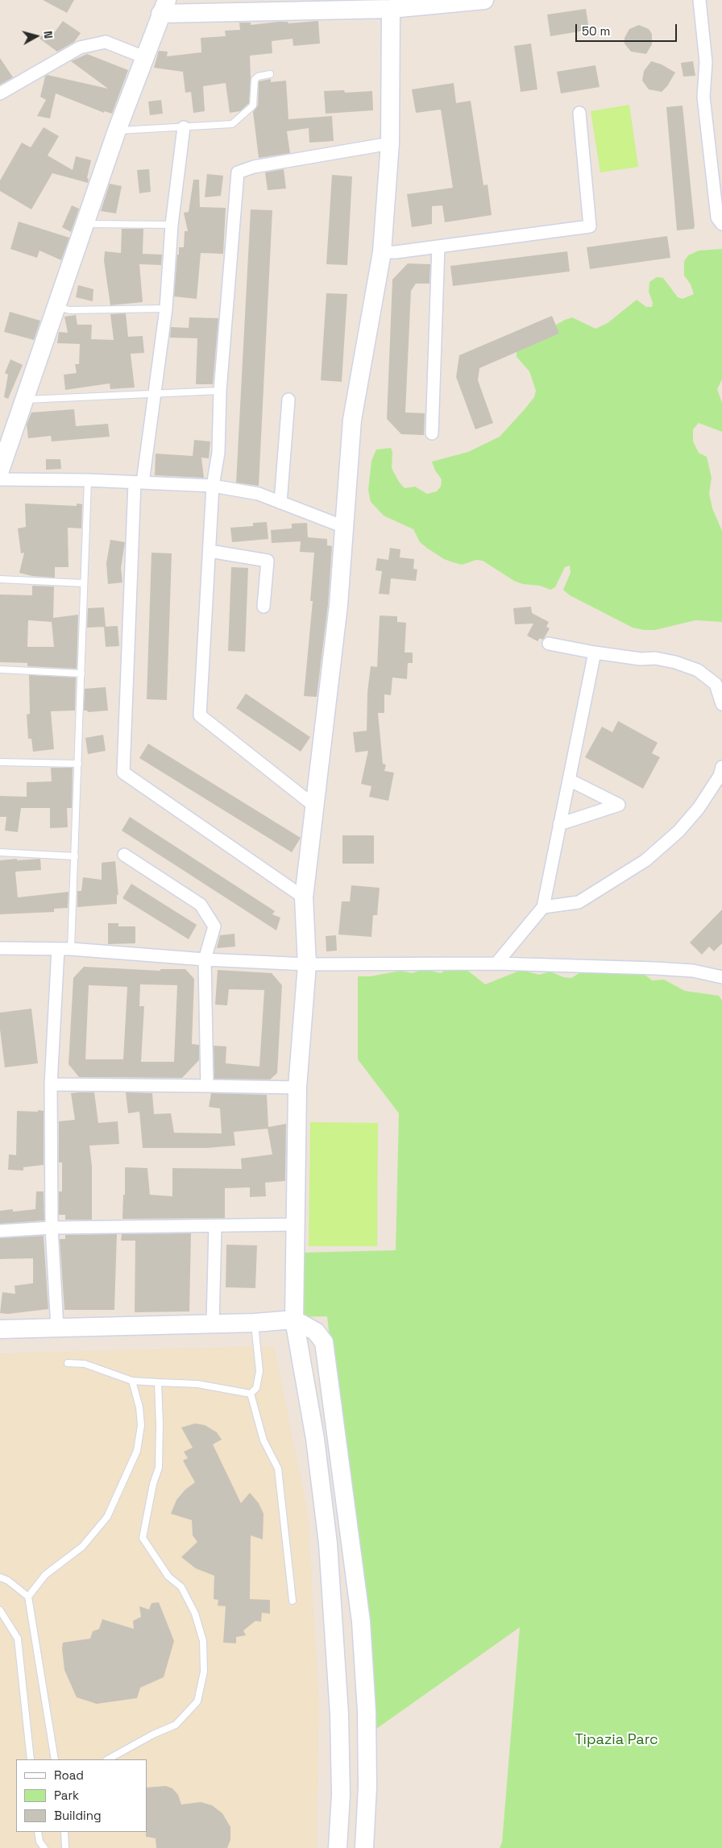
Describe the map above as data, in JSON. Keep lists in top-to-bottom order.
{
  "parks": ["Tipazia Parc"],
  "legend": ["Road", "Park", "Building"],
  "scale_bar": "50 m",
  "north": "right"
}
